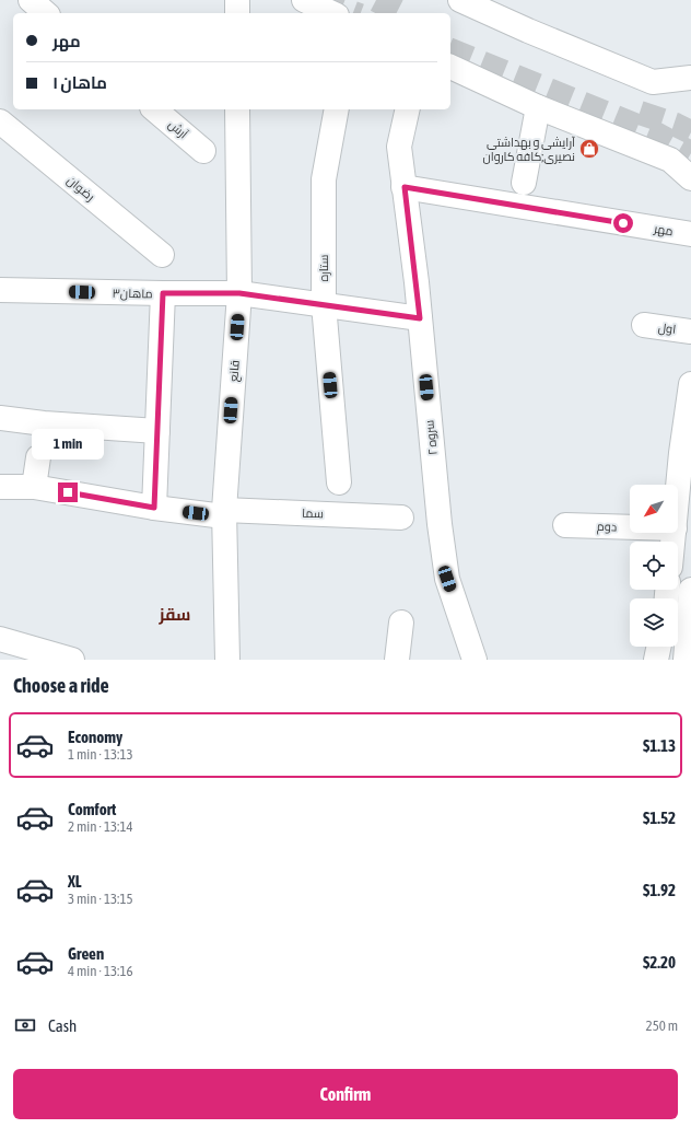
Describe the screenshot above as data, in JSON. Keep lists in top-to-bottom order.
{
  "streets": {
    "street": [
      "آرش",
      "رضوان",
      "مهر",
      "ستاره",
      "ماهان۳",
      "اول",
      "قانع",
      "سروه ۲",
      "سما",
      "دوم"
    ]
  },
  "crossings": [
    ["مهر", "سروه ۲"],
    ["ستاره", "ماهان۳"],
    ["ماهان۳", "قانع"],
    ["ماهان۳", "سروه ۲"],
    ["قانع", "سما"]
  ],
  "districts": ["سقز"],
  "places": {
    "shop": ["آرایشی و بهداشتی نصیری;کافه کاروان"]
  },
  "north": "bottom left",
  "page": {
    "banner": ["مهر", "ماهان ۱"],
    "bubble": "1 min",
    "heading": "Choose a ride",
    "list": [
      {
        "name": "Economy",
        "note": "1 min · 13:13",
        "value": "$1.13"
      },
      {
        "name": "Comfort",
        "note": "2 min · 13:14",
        "value": "$1.52"
      },
      {
        "name": "XL",
        "note": "3 min · 13:15",
        "value": "$1.92"
      },
      {
        "name": "Green",
        "note": "4 min · 13:16",
        "value": "$2.20"
      }
    ],
    "pay": ["Cash", "250 m"],
    "buttons": "Confirm"
  }
}
